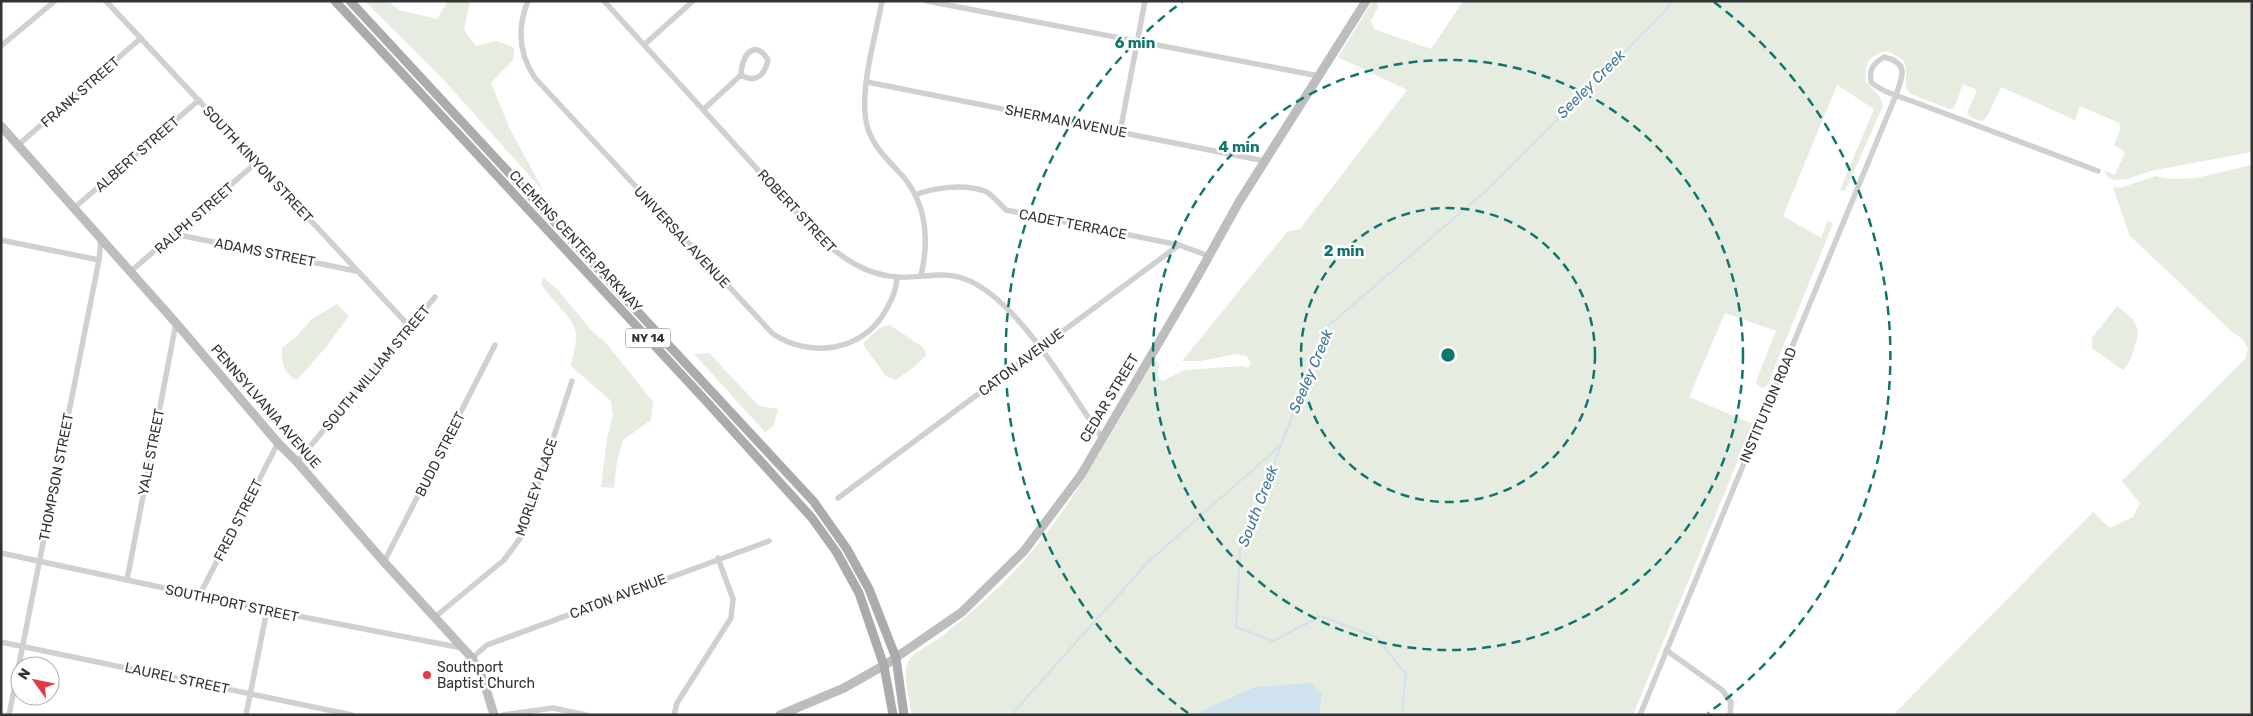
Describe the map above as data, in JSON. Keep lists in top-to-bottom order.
{
  "streets": {
    "main road": [
      "CLEMENS CENTER PARKWAY",
      "NY 14",
      "CEDAR STREET",
      "PENNSYLVANIA AVENUE"
    ],
    "street": [
      "FRANK STREET",
      "SHERMAN AVENUE",
      "ALBERT STREET",
      "SOUTH KINYON STREET",
      "ROBERT STREET",
      "RALPH STREET",
      "CADET TERRACE",
      "UNIVERSAL AVENUE",
      "ADAMS STREET",
      "CATON AVENUE",
      "SOUTH WILLIAM STREET",
      "INSTITUTION ROAD",
      "YALE STREET",
      "BUDD STREET",
      "THOMPSON STREET",
      "MORLEY PLACE",
      "FRED STREET",
      "SOUTHPORT STREET",
      "LAUREL STREET"
    ]
  },
  "crossings": [
    ["FRANK STREET", "SOUTH KINYON STREET"],
    ["FRANK STREET", "PENNSYLVANIA AVENUE"],
    ["SHERMAN AVENUE", "CEDAR STREET"],
    ["ALBERT STREET", "SOUTH KINYON STREET"],
    ["ALBERT STREET", "PENNSYLVANIA AVENUE"],
    ["SOUTH KINYON STREET", "RALPH STREET"],
    ["SOUTH KINYON STREET", "ADAMS STREET"],
    ["SOUTH KINYON STREET", "SOUTH WILLIAM STREET"],
    ["ROBERT STREET", "UNIVERSAL AVENUE"],
    ["ROBERT STREET", "CATON AVENUE"],
    ["ROBERT STREET", "CEDAR STREET"],
    ["RALPH STREET", "ADAMS STREET"],
    ["RALPH STREET", "PENNSYLVANIA AVENUE"],
    ["CADET TERRACE", "CATON AVENUE"],
    ["CLEMENS CENTER PARKWAY", "CEDAR STREET"],
    ["CATON AVENUE", "PENNSYLVANIA AVENUE"],
    ["SOUTH WILLIAM STREET", "PENNSYLVANIA AVENUE"],
    ["PENNSYLVANIA AVENUE", "YALE STREET"],
    ["PENNSYLVANIA AVENUE", "BUDD STREET"],
    ["PENNSYLVANIA AVENUE", "THOMPSON STREET"],
    ["PENNSYLVANIA AVENUE", "MORLEY PLACE"],
    ["PENNSYLVANIA AVENUE", "FRED STREET"],
    ["PENNSYLVANIA AVENUE", "SOUTHPORT STREET"],
    ["YALE STREET", "SOUTHPORT STREET"],
    ["THOMPSON STREET", "SOUTHPORT STREET"],
    ["THOMPSON STREET", "LAUREL STREET"],
    ["FRED STREET", "SOUTHPORT STREET"]
  ],
  "water": ["Seeley Creek", "South Creek"],
  "places": ["Southport Baptist Church"],
  "north": "top left",
  "rings": ["6 min", "4 min", "2 min"]
}
